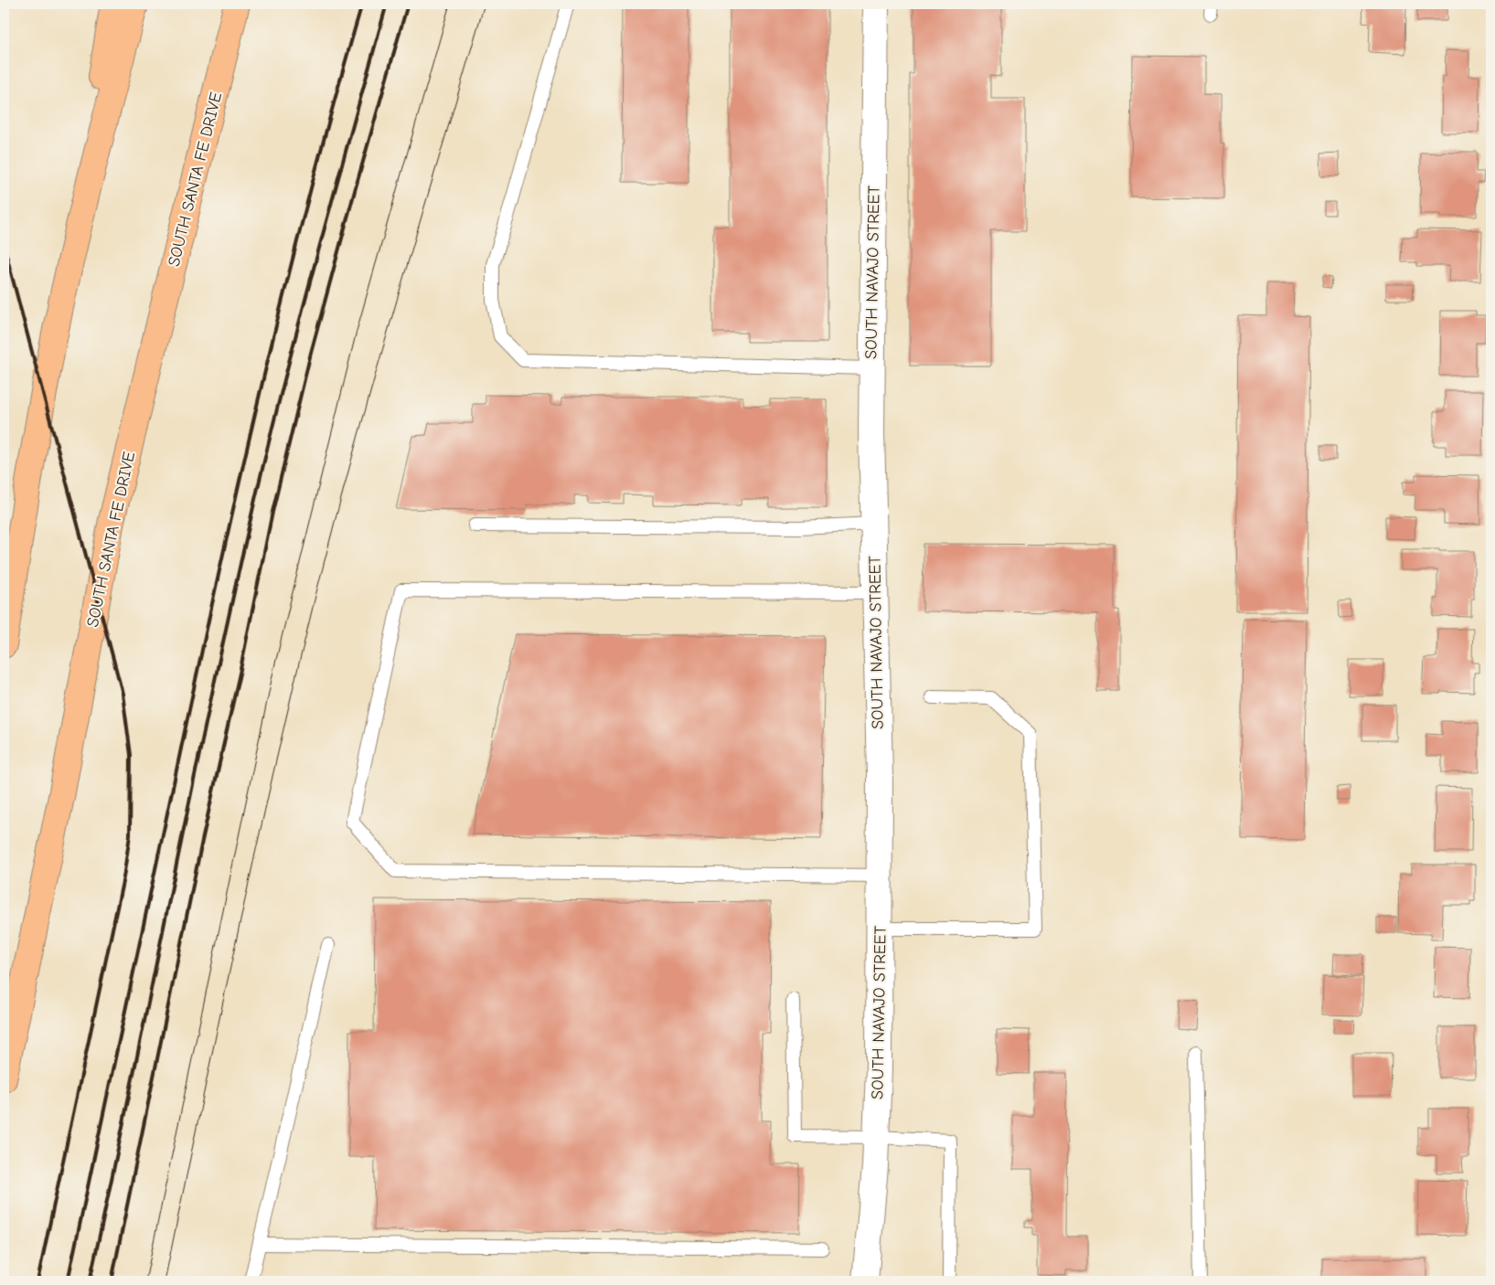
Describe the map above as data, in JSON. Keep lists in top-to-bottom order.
{
  "streets": {
    "highway": ["SOUTH SANTA FE DRIVE"],
    "street": ["SOUTH NAVAJO STREET"]
  }
}
